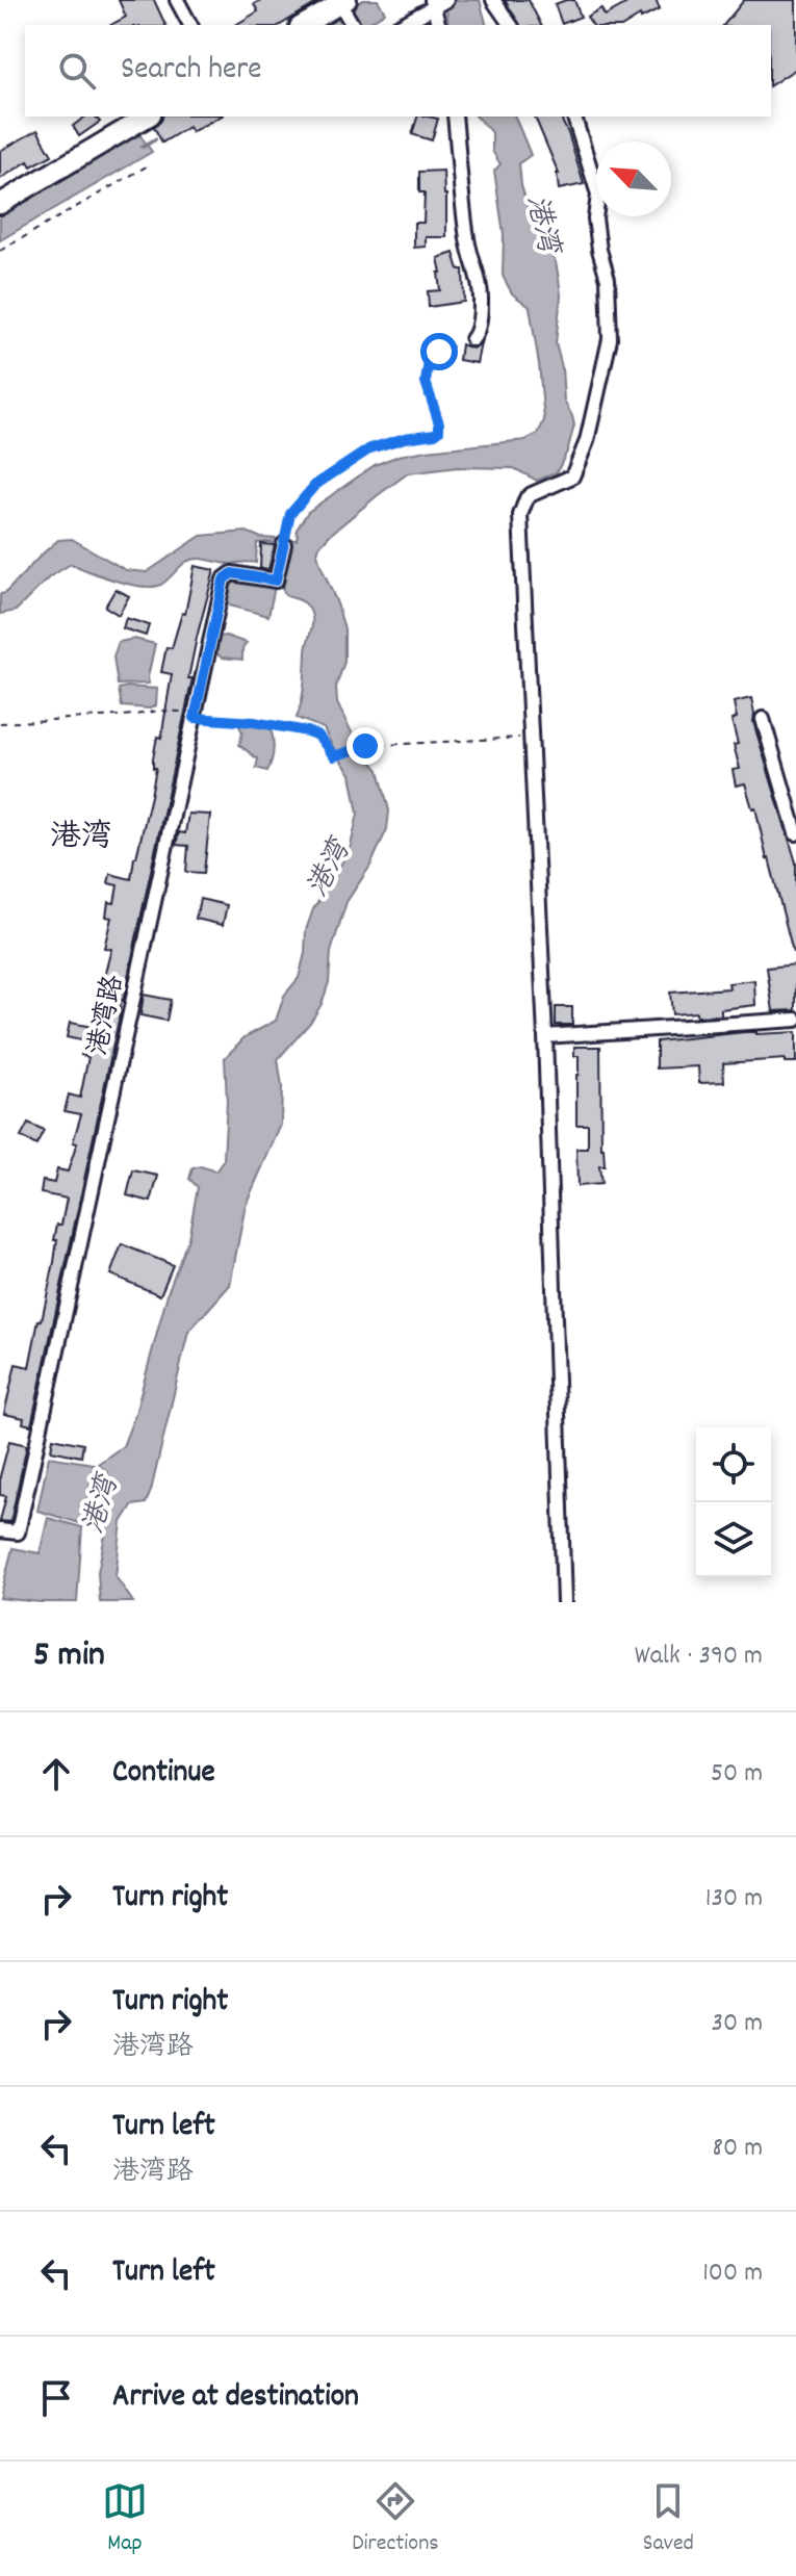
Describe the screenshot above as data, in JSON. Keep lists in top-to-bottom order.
{
  "streets": {
    "street": ["港湾路"]
  },
  "districts": ["港湾"],
  "water": ["港湾"],
  "north": "top left",
  "page": {
    "search": "Search here",
    "heading": ["5 min", "Walk · 390 m"],
    "list": [
      ["Continue", "50 m"],
      ["Turn right", "130 m"],
      ["Turn right", "港湾路", "30 m"],
      ["Turn left", "港湾路", "80 m"],
      ["Turn left", "100 m"],
      "Arrive at destination"
    ],
    "nav": ["Map", "Directions", "Saved"]
  }
}
